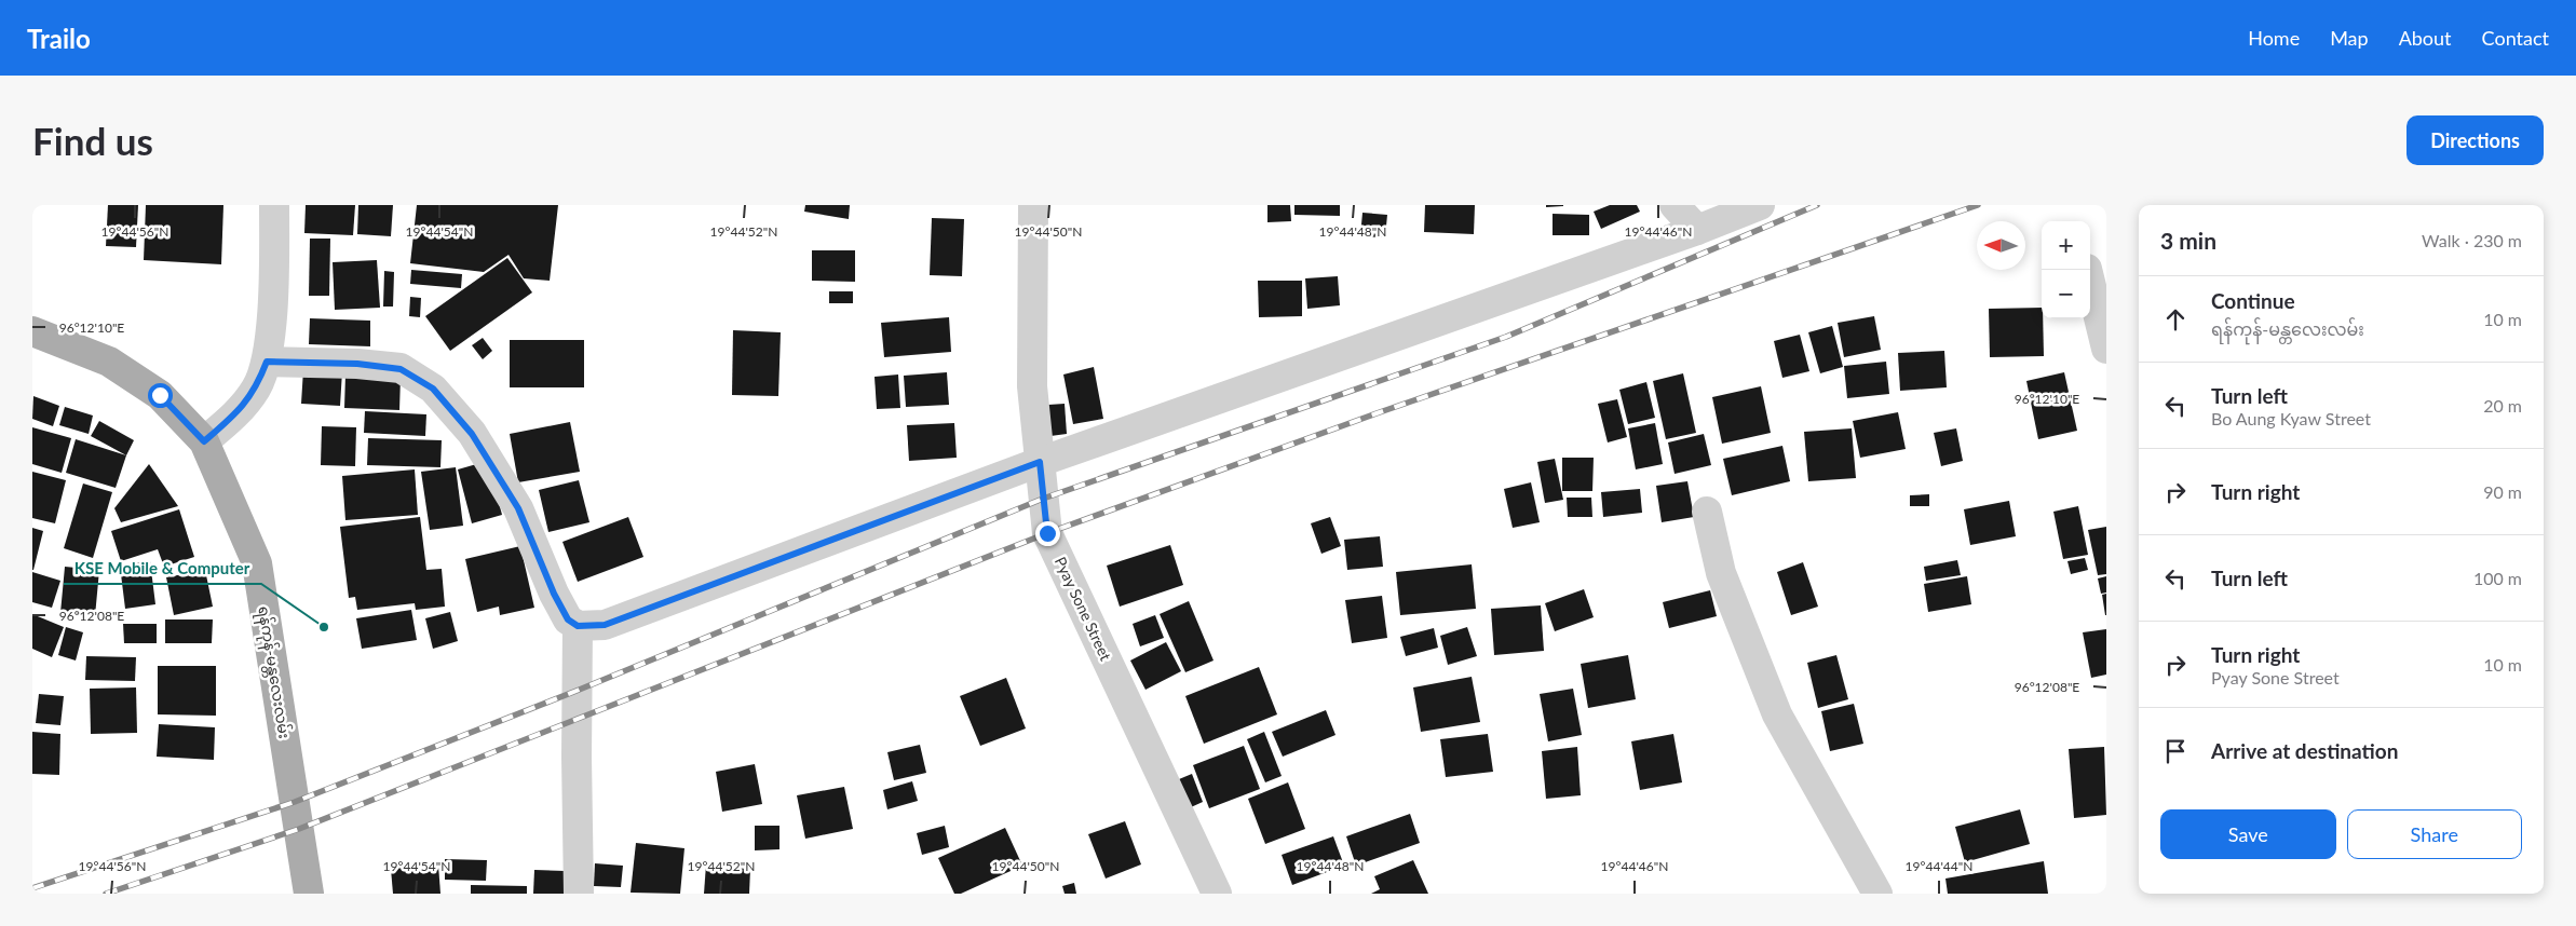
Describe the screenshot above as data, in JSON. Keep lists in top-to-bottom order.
{
  "streets": {
    "main road": ["ရန်ကုန်-မန္တလေးလမ်း"],
    "street": ["Pyay Sone Street"]
  },
  "places": ["KSE Mobile & Computer"],
  "north": "left",
  "page": {
    "header": "Trailo",
    "nav": [
      "Home",
      "Map",
      "About",
      "Contact"
    ],
    "buttons": [
      "Directions",
      ["Save", "Share"]
    ],
    "title": "Find us",
    "heading": ["3 min", "Walk · 230 m"],
    "map_buttons": ["+", "−"],
    "list": [
      ["Continue", "ရန်ကုန်-မန္တလေးလမ်း", "10 m"],
      ["Turn left", "Bo Aung Kyaw Street", "20 m"],
      ["Turn right", "90 m"],
      ["Turn left", "100 m"],
      ["Turn right", "Pyay Sone Street", "10 m"],
      "Arrive at destination"
    ]
  },
  "coordinates": [
    "19°44'56\"N",
    "19°44'54\"N",
    "19°44'52\"N",
    "19°44'50\"N",
    "19°44'48\"N",
    "19°44'46\"N",
    "96°12'10\"E",
    "96°12'08\"E",
    "19°44'44\"N"
  ]
}
